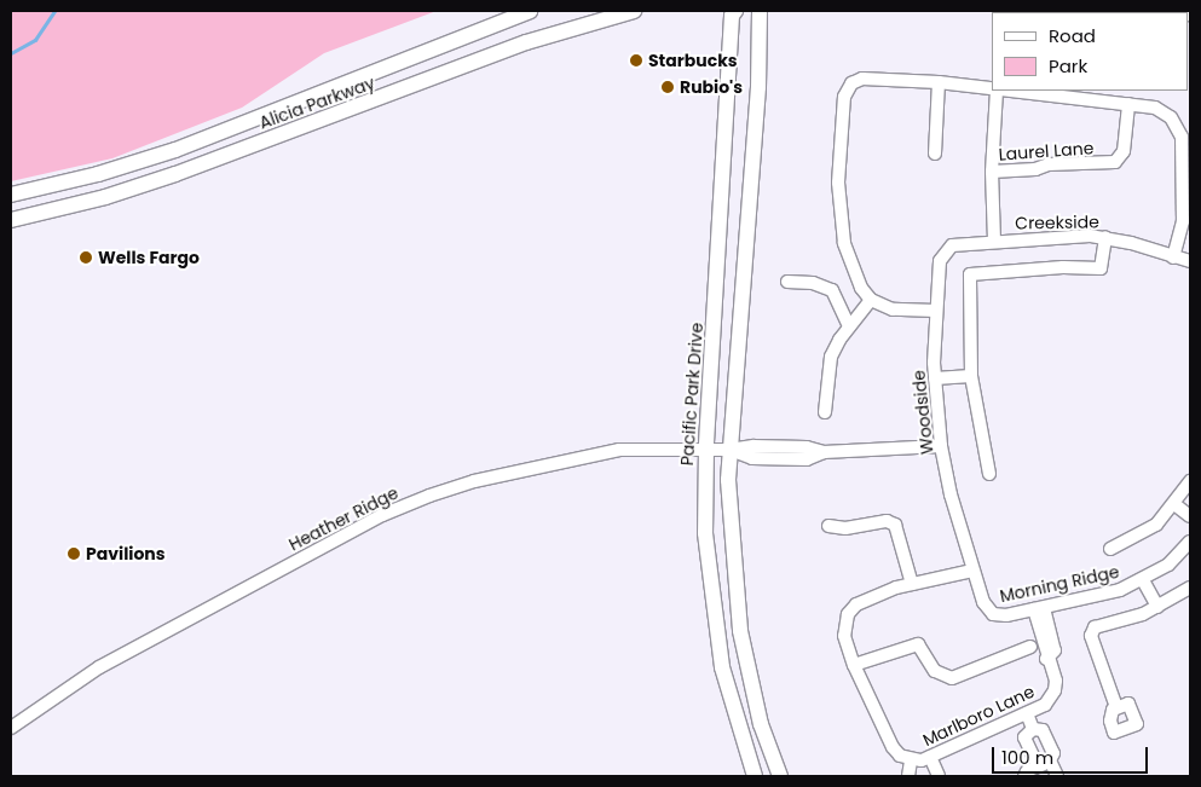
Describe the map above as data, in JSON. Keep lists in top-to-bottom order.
{
  "streets": {
    "main road": ["Alicia Parkway", "Pacific Park Drive"],
    "street": [
      "Laurel Lane",
      "Creekside",
      "Woodside",
      "Heather Ridge",
      "Morning Ridge",
      "Marlboro Lane"
    ]
  },
  "crossings": [
    ["Creekside", "Woodside"],
    ["Pacific Park Drive", "Heather Ridge"],
    ["Woodside", "Heather Ridge"],
    ["Woodside", "Morning Ridge"],
    ["Woodside", "Marlboro Lane"],
    ["Morning Ridge", "Marlboro Lane"]
  ],
  "places": [
    "Starbucks",
    "Rubio's",
    "Wells Fargo",
    "Pavilions"
  ],
  "legend": ["Road", "Park"],
  "scale_bar": "100 m"
}
